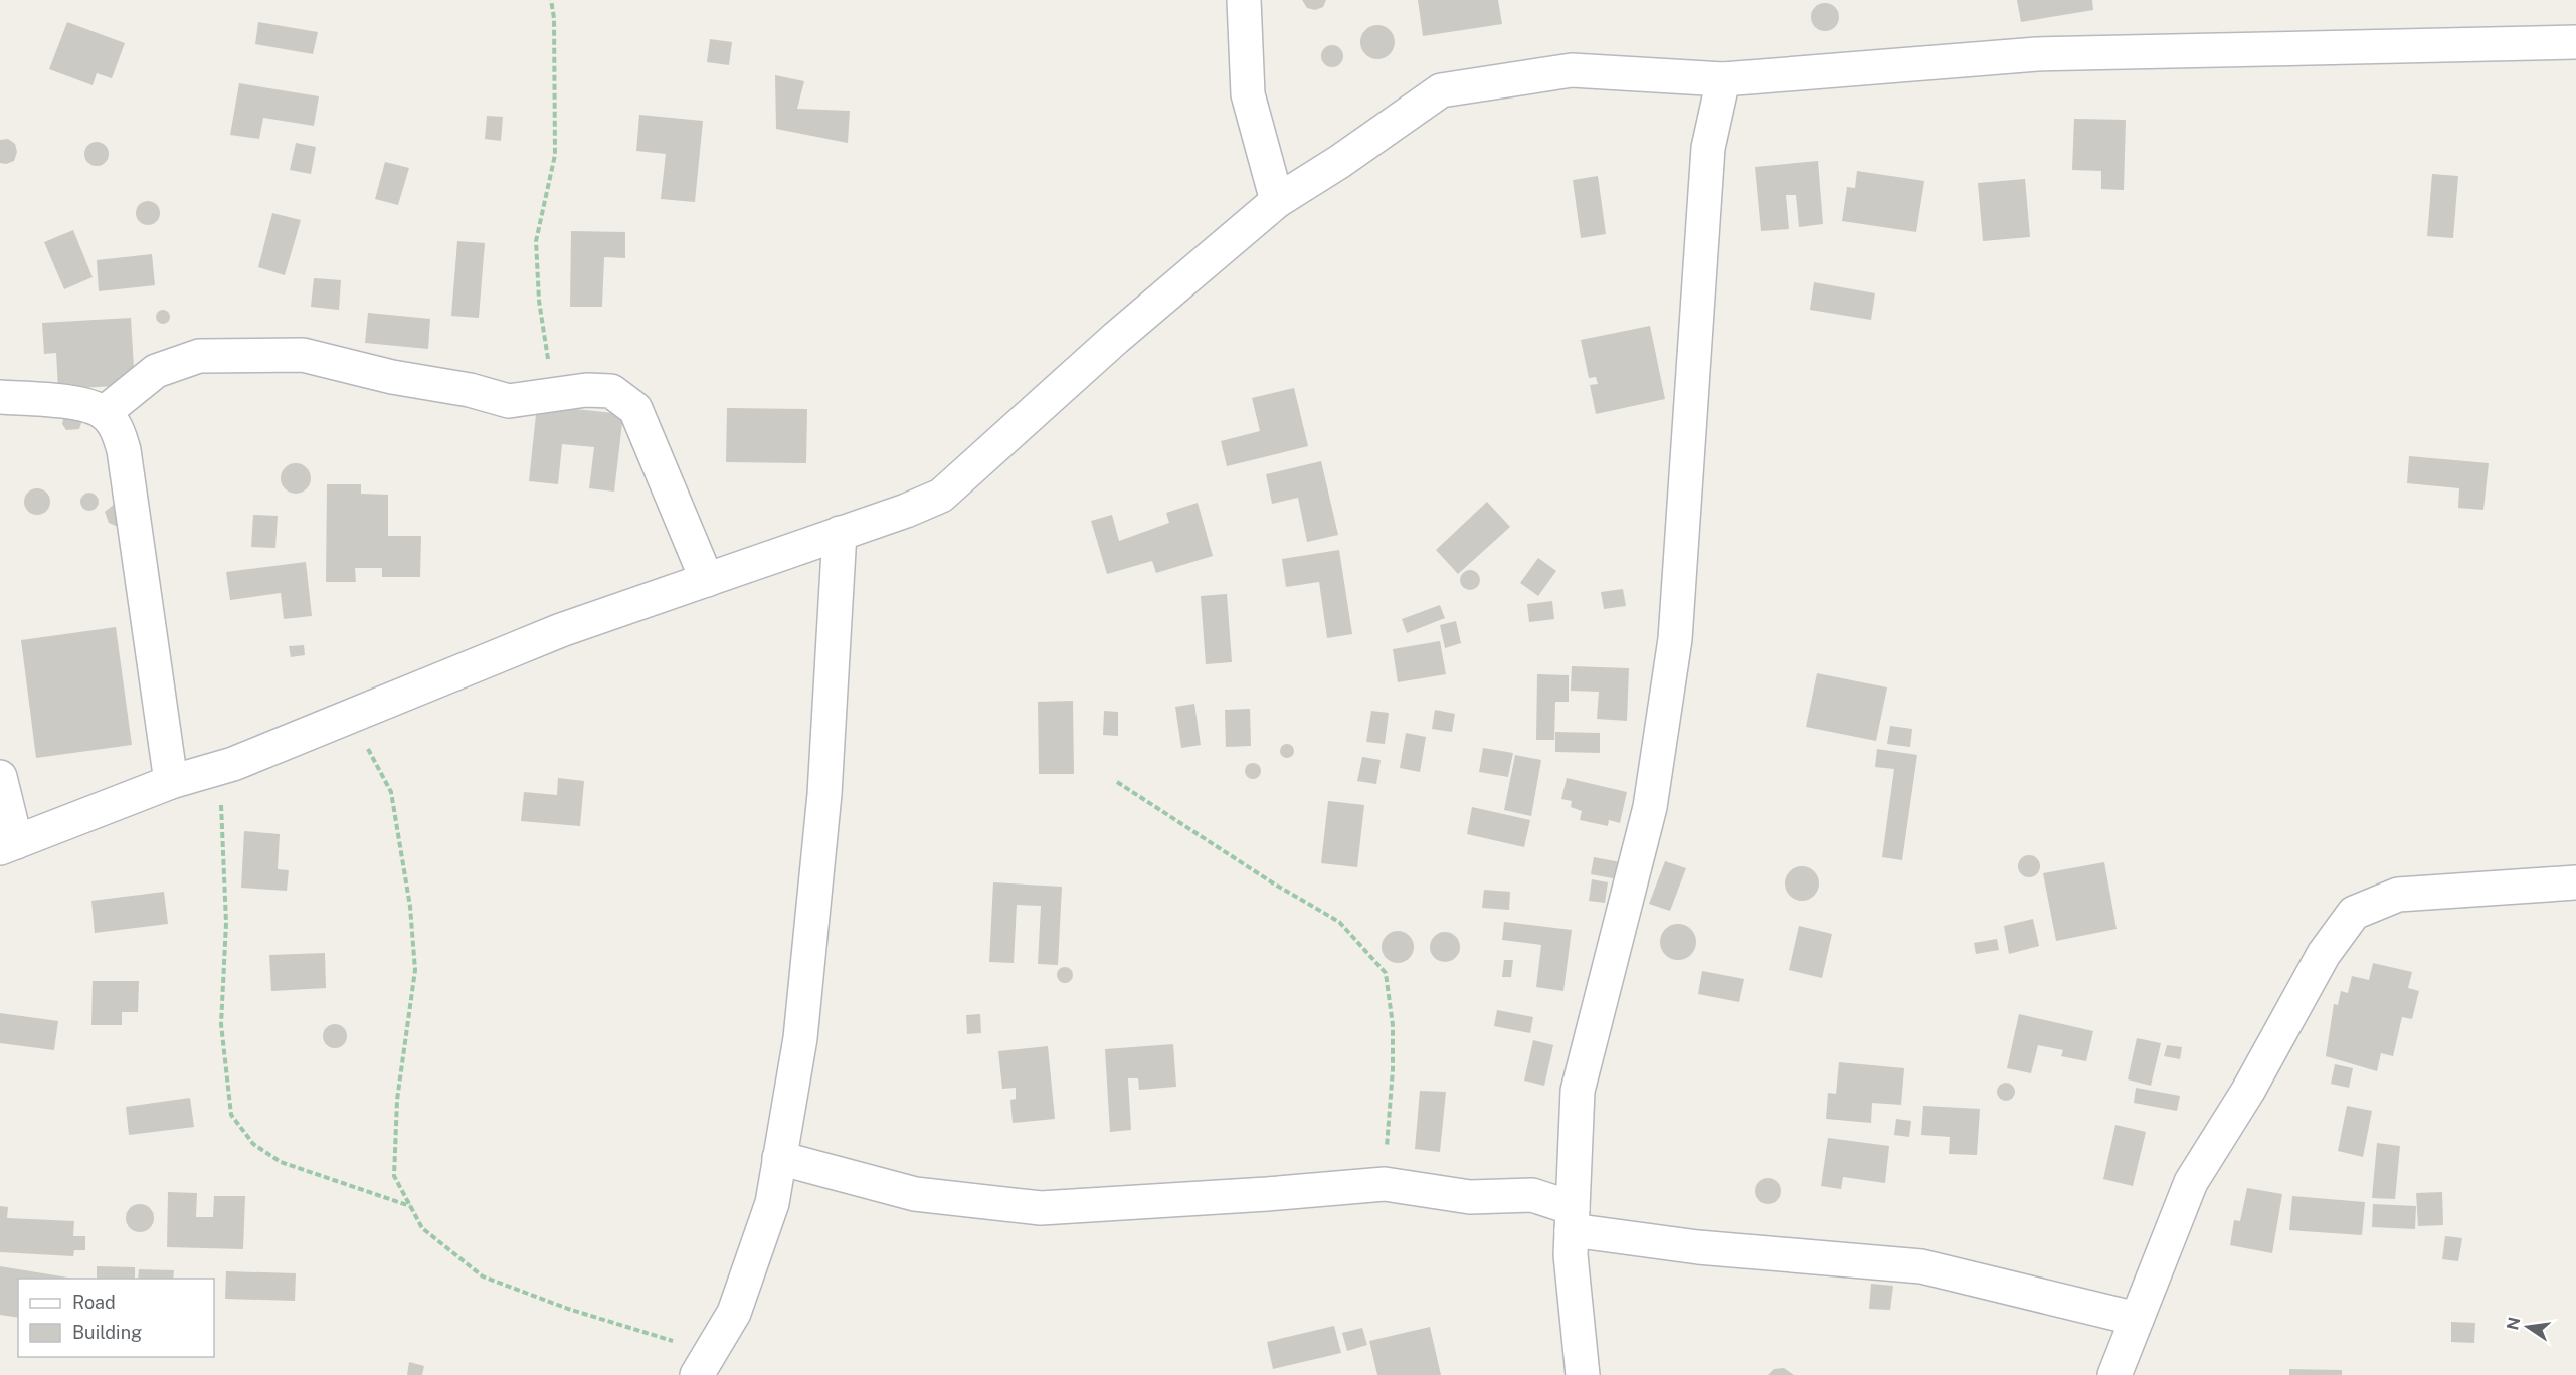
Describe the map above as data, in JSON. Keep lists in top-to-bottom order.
{
  "legend": ["Road", "Building"],
  "north": "left"
}
